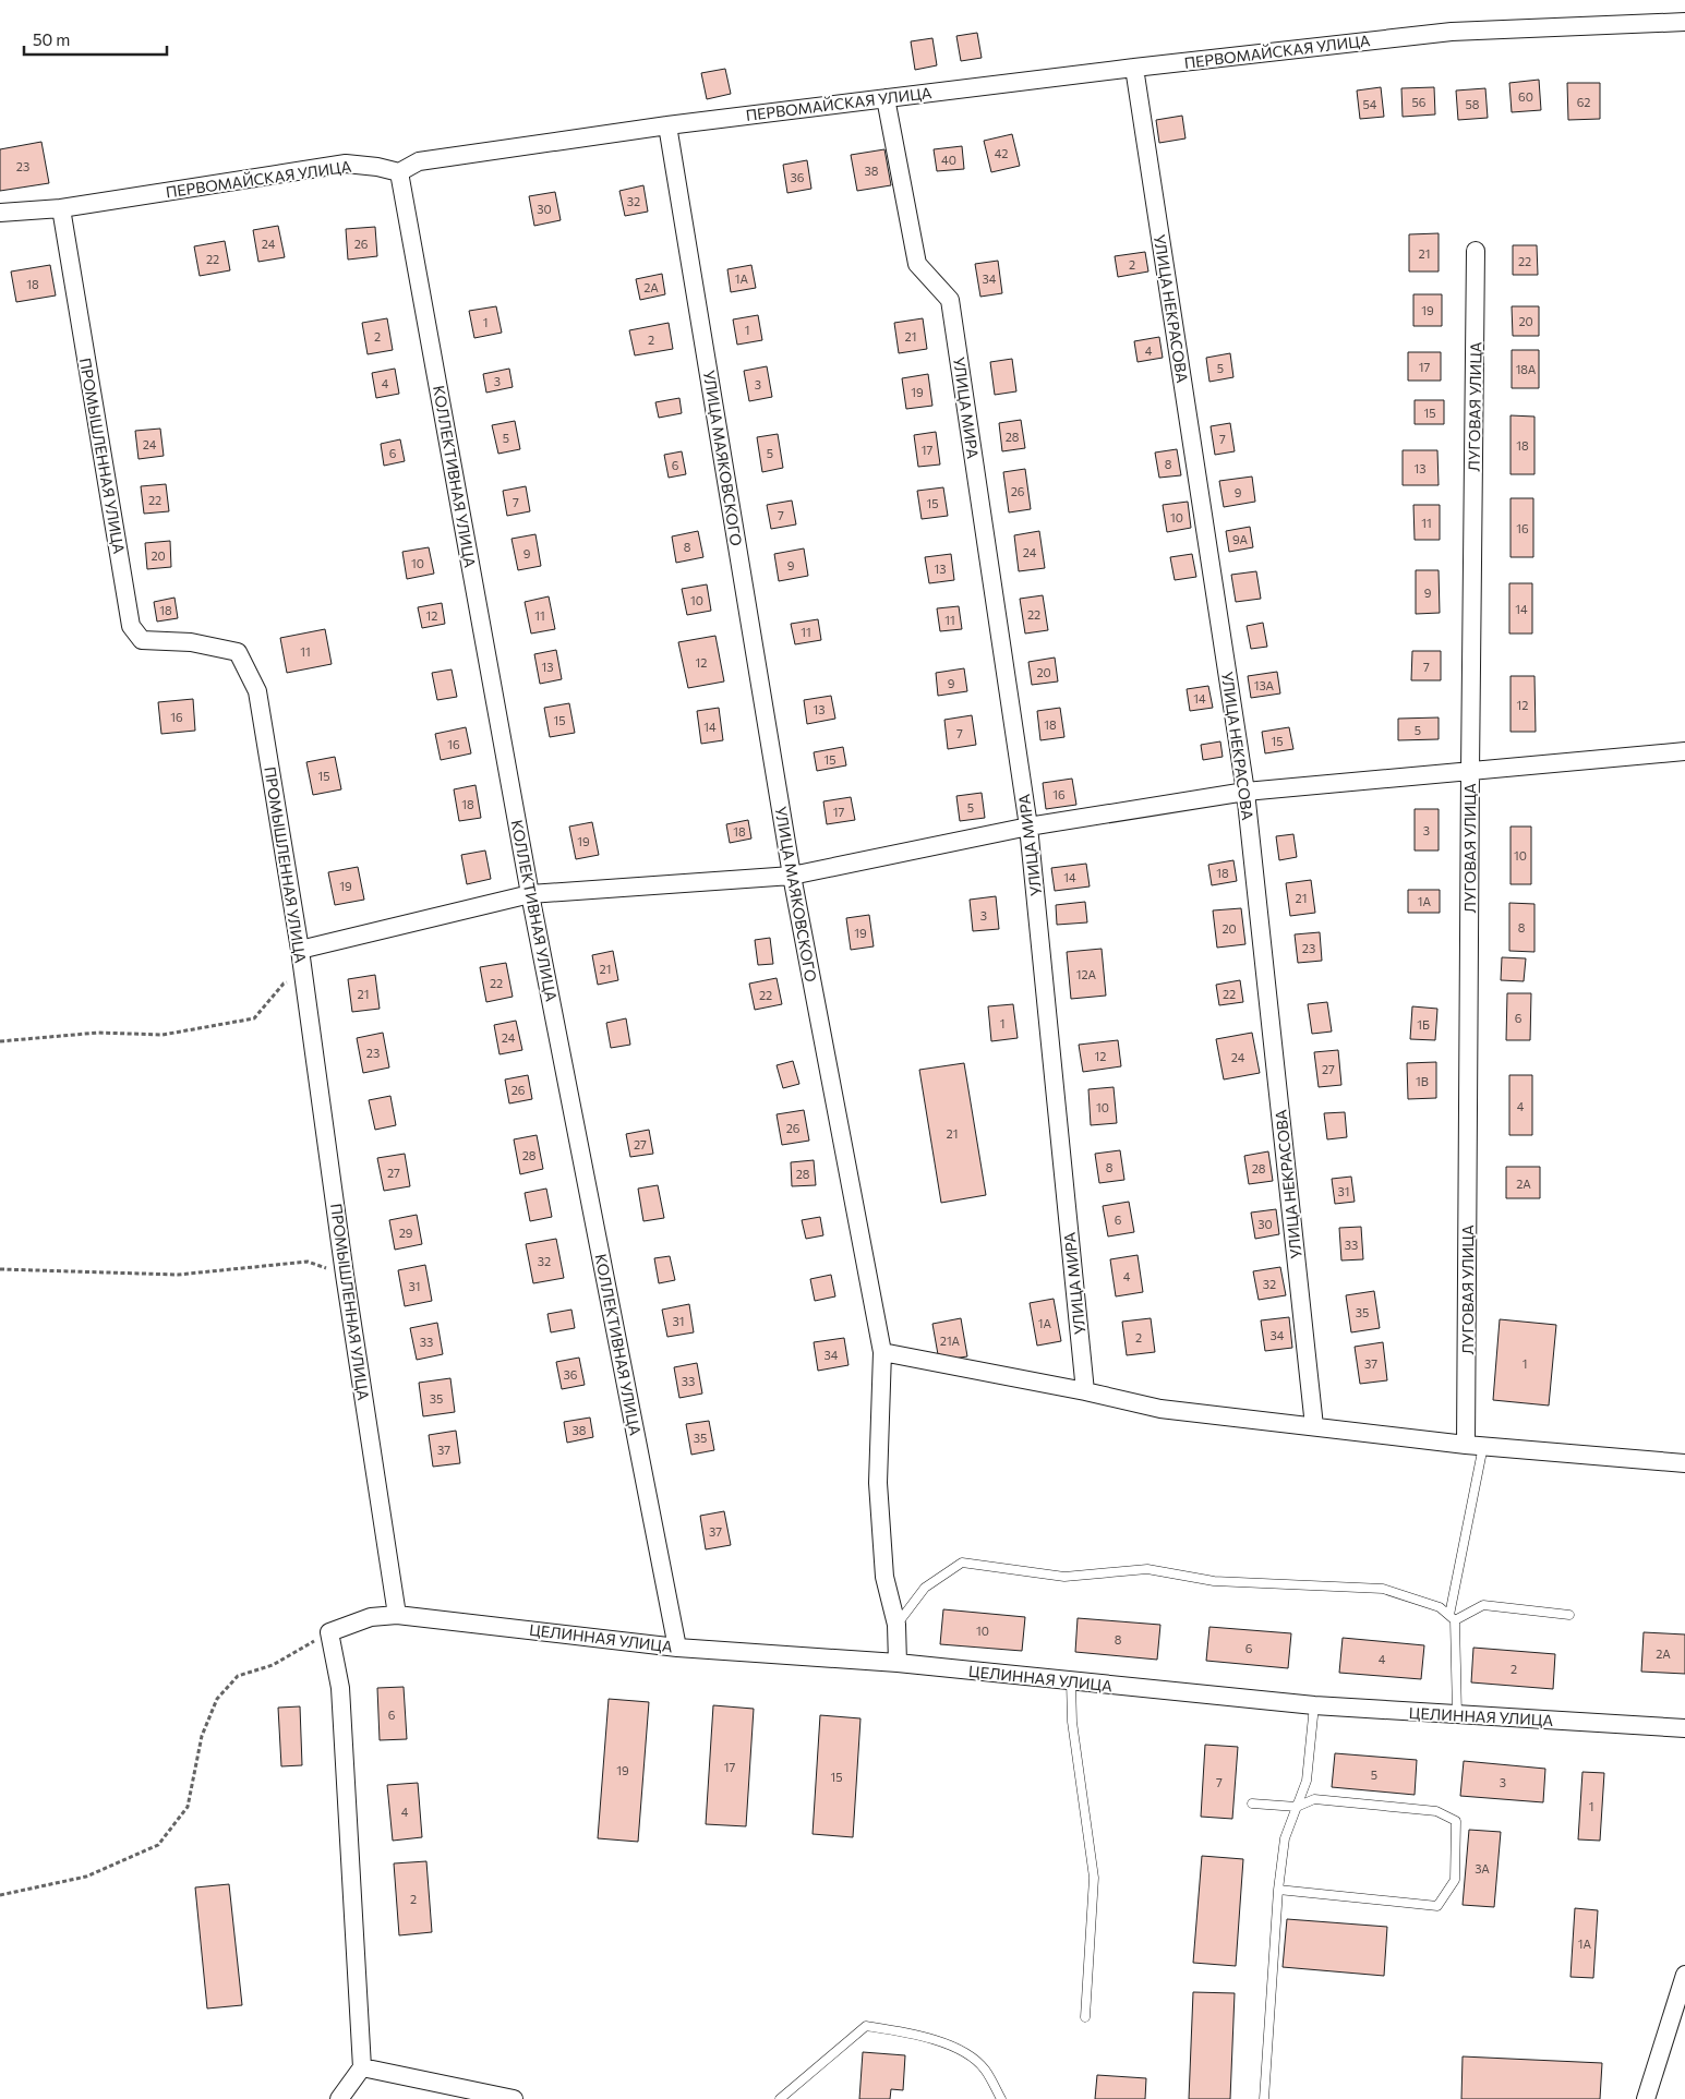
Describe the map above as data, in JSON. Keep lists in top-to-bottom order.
{
  "streets": {
    "street": [
      "ПЕРВОМАЙСКАЯ УЛИЦА",
      "УЛИЦА НЕКРАСОВА",
      "ЛУГОВАЯ УЛИЦА",
      "УЛИЦА МИРА",
      "ПРОМЫШЛЕННАЯ УЛИЦА",
      "УЛИЦА МАЯКОВСКОГО",
      "КОЛЛЕКТИВНАЯ УЛИЦА",
      "ЦЕЛИННАЯ УЛИЦА"
    ]
  },
  "crossings": [
    ["ПЕРВОМАЙСКАЯ УЛИЦА", "УЛИЦА НЕКРАСОВА"],
    ["ПЕРВОМАЙСКАЯ УЛИЦА", "УЛИЦА МИРА"],
    ["ПЕРВОМАЙСКАЯ УЛИЦА", "ПРОМЫШЛЕННАЯ УЛИЦА"],
    ["ПЕРВОМАЙСКАЯ УЛИЦА", "УЛИЦА МАЯКОВСКОГО"],
    ["ПЕРВОМАЙСКАЯ УЛИЦА", "КОЛЛЕКТИВНАЯ УЛИЦА"],
    ["ПРОМЫШЛЕННАЯ УЛИЦА", "ЦЕЛИННАЯ УЛИЦА"],
    ["УЛИЦА МАЯКОВСКОГО", "ЦЕЛИННАЯ УЛИЦА"],
    ["КОЛЛЕКТИВНАЯ УЛИЦА", "ЦЕЛИННАЯ УЛИЦА"]
  ],
  "house_numbers": [
    "60",
    "56",
    "62",
    "54",
    "58",
    "42",
    "40",
    "23",
    "38",
    "36",
    "32",
    "30",
    "24",
    "26",
    "21",
    "22",
    "22",
    "2",
    "1А",
    "34",
    "18",
    "2А",
    "19",
    "20",
    "1",
    "1",
    "2",
    "21",
    "2",
    "4",
    "17",
    "5",
    "18А",
    "3",
    "4",
    "3",
    "19",
    "15",
    "28",
    "5",
    "7",
    "24",
    "18",
    "17",
    "6",
    "5",
    "8",
    "6",
    "13",
    "26",
    "9",
    "22",
    "7",
    "15",
    "7",
    "10",
    "11",
    "16",
    "9А",
    "8",
    "24",
    "9",
    "20",
    "10",
    "9",
    "13",
    "9",
    "10",
    "14",
    "18",
    "22",
    "12",
    "11",
    "11",
    "11",
    "11",
    "12",
    "13",
    "7",
    "20",
    "9",
    "13А",
    "14",
    "12",
    "13",
    "16",
    "15",
    "18",
    "14",
    "5",
    "7",
    "15",
    "16",
    "15",
    "15",
    "16",
    "18",
    "5",
    "17",
    "3",
    "18",
    "19",
    "10",
    "18",
    "14",
    "19",
    "21",
    "1А",
    "3",
    "8",
    "20",
    "19",
    "23",
    "21",
    "12А",
    "22",
    "21",
    "22",
    "22",
    "6",
    "1",
    "1Б",
    "24",
    "23",
    "12",
    "24",
    "27",
    "1В",
    "26",
    "4",
    "10",
    "26",
    "21",
    "27",
    "28",
    "8",
    "28",
    "27",
    "28",
    "2А",
    "31",
    "6",
    "30",
    "29",
    "33",
    "32",
    "4",
    "32",
    "31",
    "35",
    "31",
    "1А",
    "34",
    "2",
    "21А",
    "33",
    "34",
    "37",
    "1",
    "36",
    "33",
    "35",
    "38",
    "35",
    "37",
    "37",
    "10",
    "8",
    "6",
    "2А",
    "4",
    "2",
    "6",
    "17",
    "19",
    "5",
    "15",
    "7",
    "3",
    "1",
    "4",
    "3А",
    "2",
    "1А"
  ],
  "scale_bar": "50 m"
}
